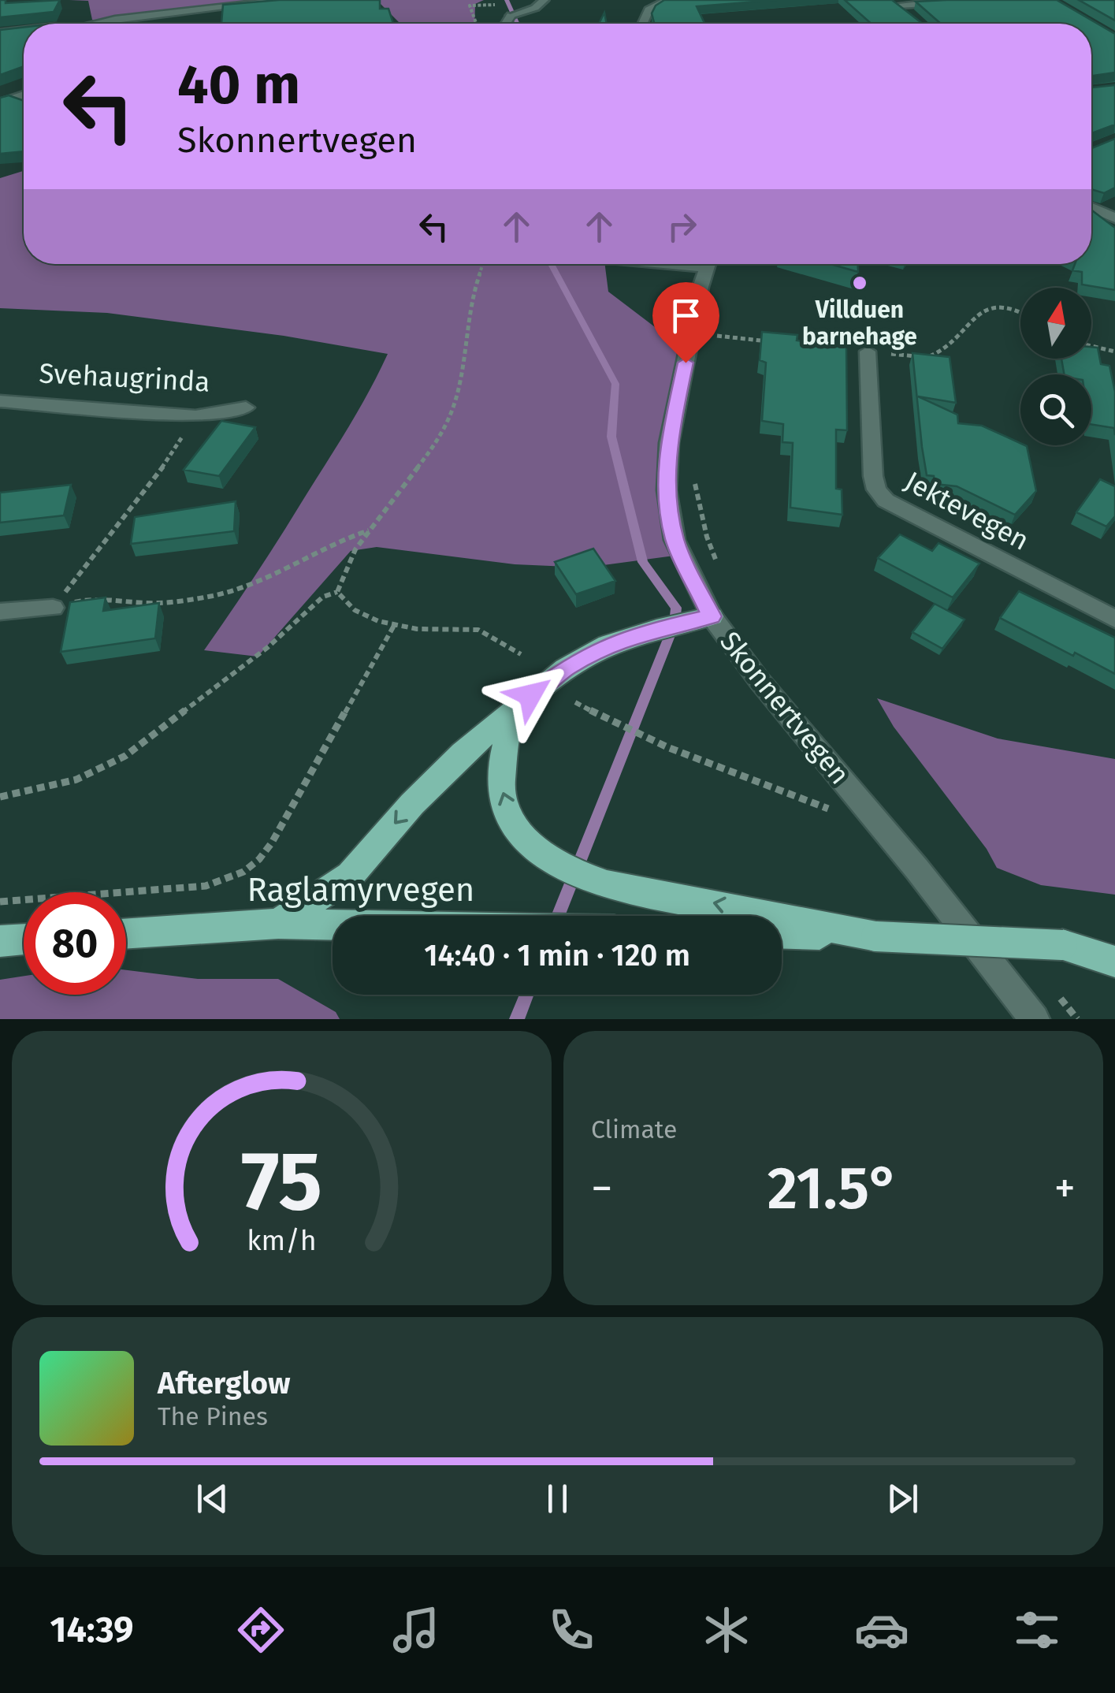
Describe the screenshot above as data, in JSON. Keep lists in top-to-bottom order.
{
  "streets": {
    "highway": ["Raglamyrvegen"],
    "street": ["Svehaugrinda", "Jektevegen", "Skonnertvegen"]
  },
  "places": ["Villduen barnehage"],
  "north": "top",
  "page": {
    "turn": ["40 m", "Skonnertvegen"],
    "limit": "80",
    "trip": "14:40 · 1 min · 120 m",
    "tile": "Climate",
    "heat": ["−", "21.5°", "+"],
    "song": ["Afterglow", "The Pines"],
    "tabs": "14:39",
    "gauge": ["75", "km/h"]
  }
}
